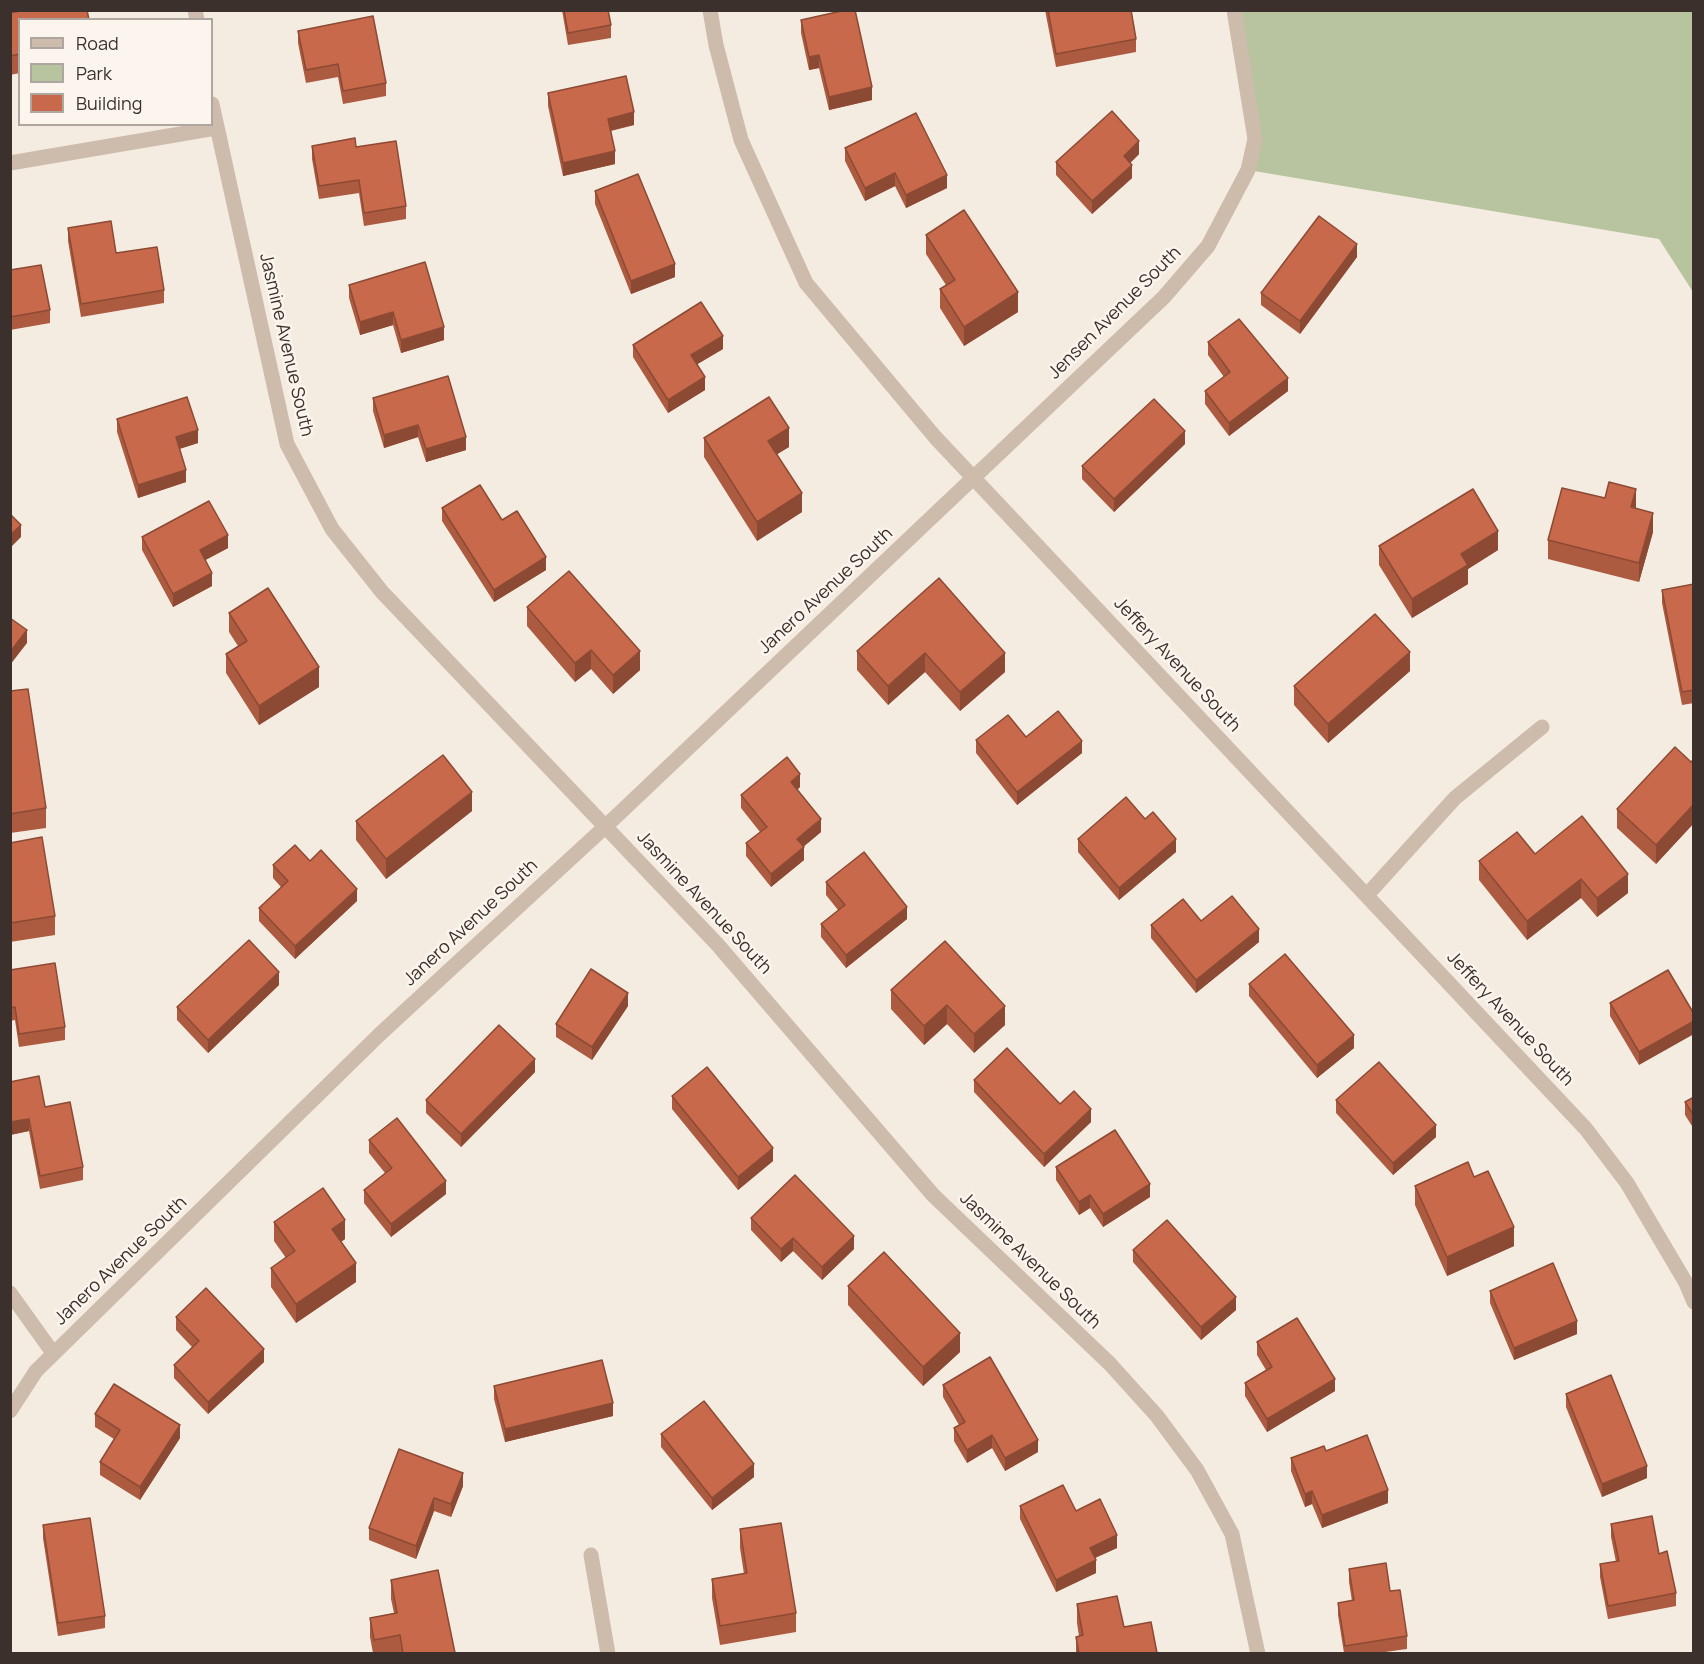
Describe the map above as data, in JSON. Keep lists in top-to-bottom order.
{
  "streets": {
    "street": [
      "Jensen Avenue South",
      "Jasmine Avenue South",
      "Janero Avenue South",
      "Jeffery Avenue South"
    ]
  },
  "crossings": [
    ["Jensen Avenue South", "Janero Avenue South"],
    ["Jensen Avenue South", "Jeffery Avenue South"],
    ["Jasmine Avenue South", "Janero Avenue South"],
    ["Janero Avenue South", "Jeffery Avenue South"]
  ],
  "legend": ["Road", "Park", "Building"]
}
